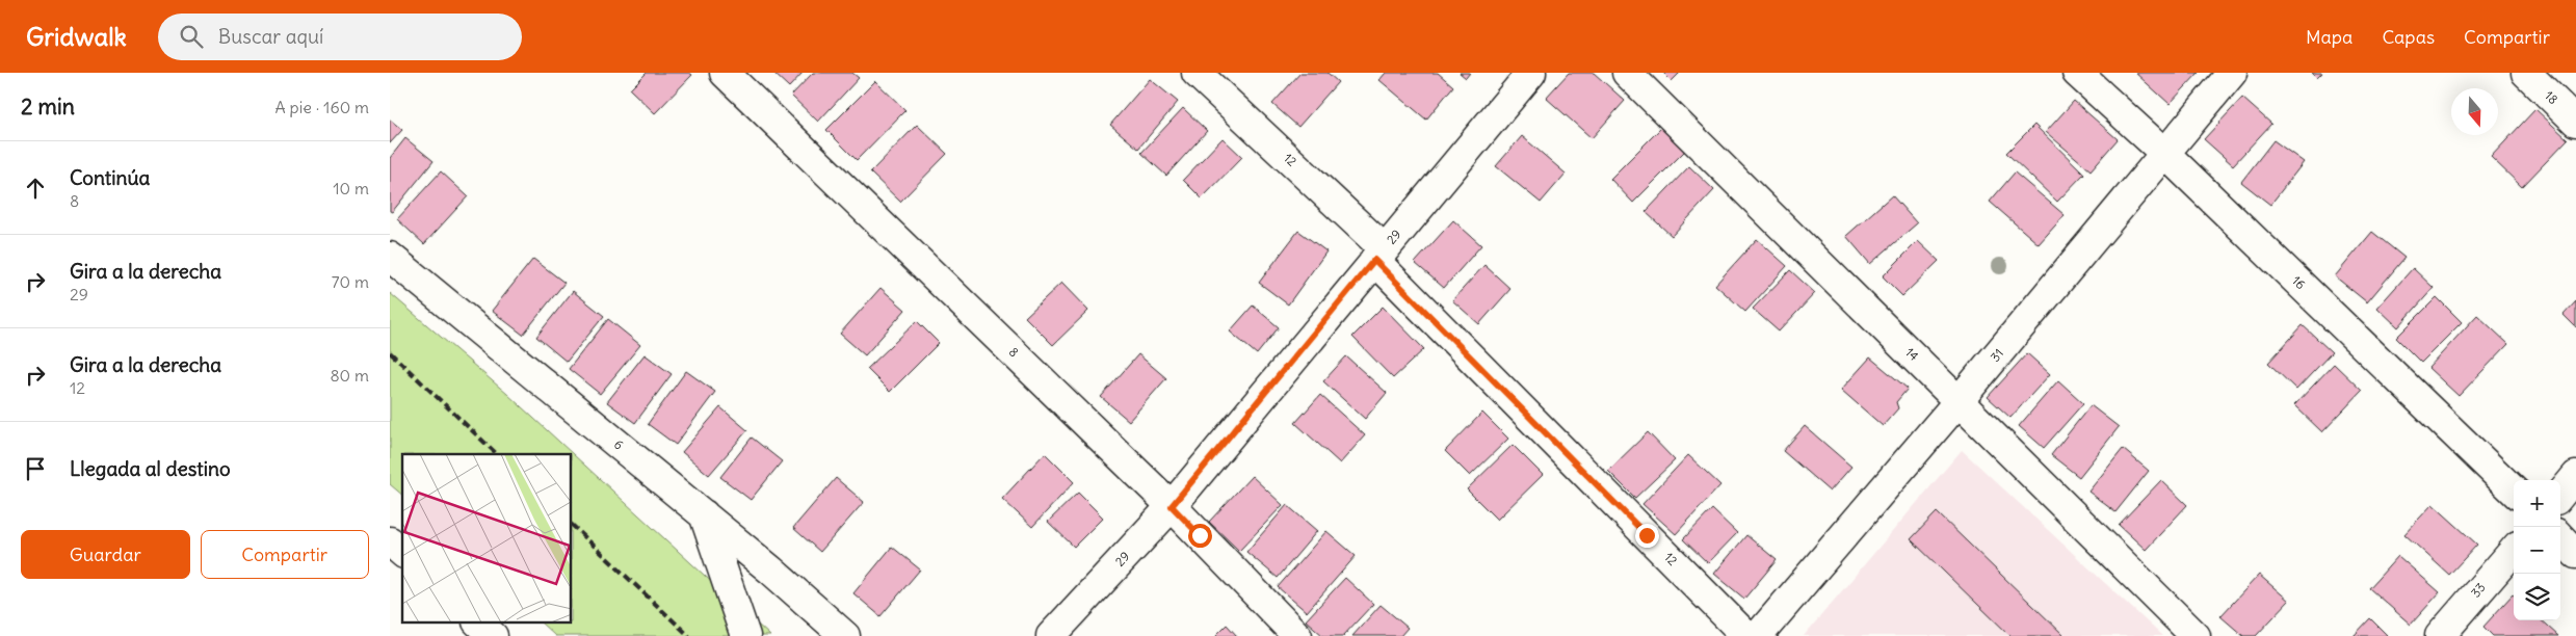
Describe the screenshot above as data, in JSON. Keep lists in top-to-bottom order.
{
  "streets": {
    "street": [
      "18",
      "12",
      "29",
      "16",
      "8",
      "14",
      "31",
      "6",
      "33"
    ]
  },
  "crossings": [
    ["12", "29"],
    ["29", "8"],
    ["16", "31"],
    ["14", "31"]
  ],
  "north": "bottom",
  "page": {
    "header": "Gridwalk",
    "search": "Buscar aquí",
    "nav": ["Mapa", "Capas", "Compartir"],
    "heading": ["2 min", "A pie · 160 m"],
    "list": [
      ["Continúa", "8", "10 m"],
      ["Gira a la derecha", "29", "70 m"],
      ["Gira a la derecha", "12", "80 m"],
      "Llegada al destino"
    ],
    "map_buttons": ["+", "−"],
    "buttons": ["Guardar", "Compartir"]
  }
}
